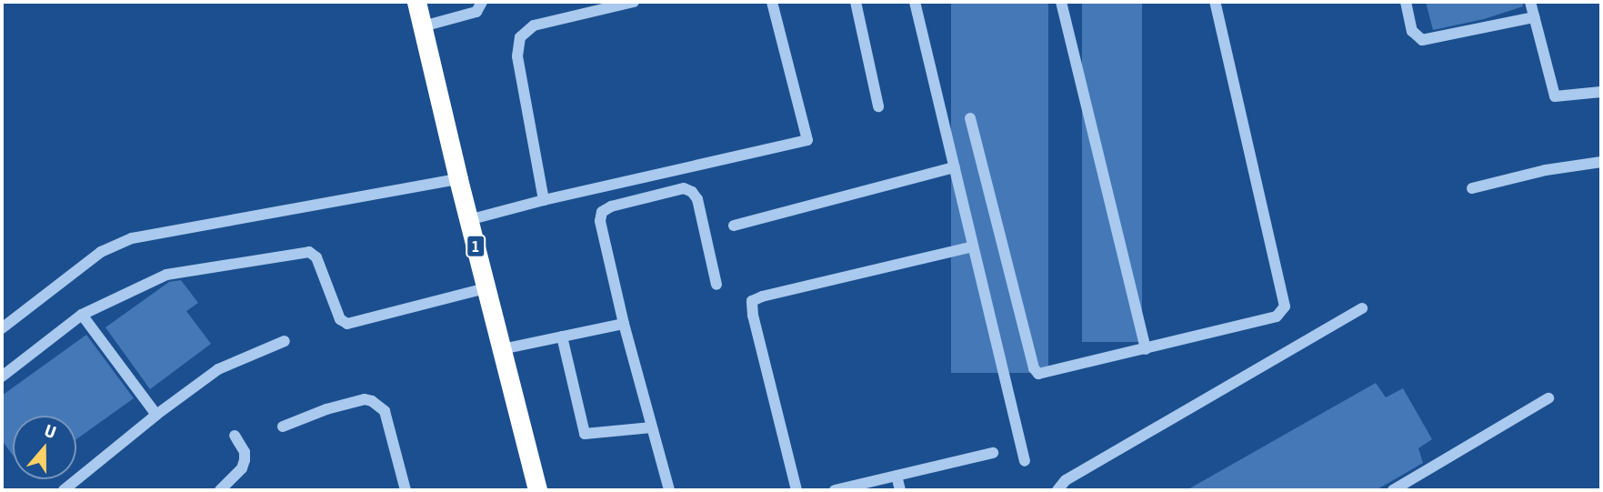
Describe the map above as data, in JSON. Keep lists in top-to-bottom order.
{
  "streets": {
    "highway": ["1"]
  },
  "north": "top"
}
